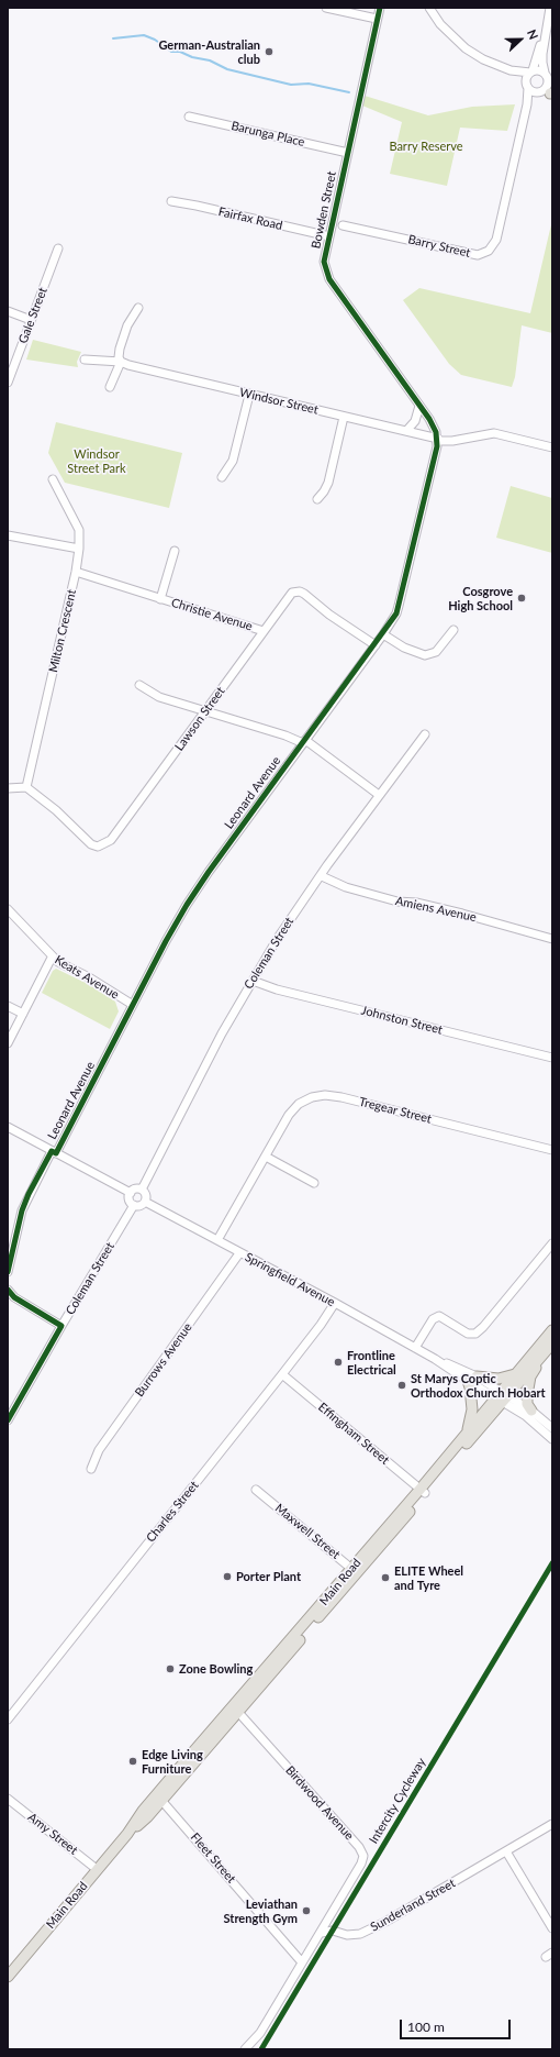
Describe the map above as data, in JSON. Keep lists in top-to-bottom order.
{
  "streets": {
    "main road": ["Main Road"],
    "street": [
      "Barunga Place",
      "Bowden Street",
      "Fairfax Road",
      "Barry Street",
      "Gale Street",
      "Windsor Street",
      "Christie Avenue",
      "Milton Crescent",
      "Lawson Street",
      "Leonard Avenue",
      "Amiens Avenue",
      "Coleman Street",
      "Keats Avenue",
      "Johnston Street",
      "Tregear Street",
      "Springfield Avenue",
      "Burrows Avenue",
      "Effingham Street",
      "Charles Street",
      "Maxwell Street",
      "Birdwood Avenue",
      "Amy Street",
      "Fleet Street",
      "Sunderland Street"
    ],
    "cycle path": ["Intercity Cycleway"]
  },
  "crossings": [
    ["Barunga Place", "Bowden Street"],
    ["Bowden Street", "Fairfax Road"],
    ["Bowden Street", "Windsor Street"],
    ["Bowden Street", "Leonard Avenue"],
    ["Windsor Street", "Leonard Avenue"],
    ["Christie Avenue", "Milton Crescent"],
    ["Christie Avenue", "Lawson Street"],
    ["Milton Crescent", "Lawson Street"],
    ["Lawson Street", "Leonard Avenue"],
    ["Leonard Avenue", "Keats Avenue"],
    ["Amiens Avenue", "Coleman Street"],
    ["Coleman Street", "Johnston Street"],
    ["Coleman Street", "Springfield Avenue"],
    ["Tregear Street", "Springfield Avenue"],
    ["Springfield Avenue", "Burrows Avenue"],
    ["Springfield Avenue", "Charles Street"],
    ["Springfield Avenue", "Main Road"],
    ["Effingham Street", "Charles Street"],
    ["Effingham Street", "Main Road"],
    ["Maxwell Street", "Main Road"],
    ["Main Road", "Birdwood Avenue"],
    ["Main Road", "Amy Street"],
    ["Main Road", "Fleet Street"],
    ["Birdwood Avenue", "Sunderland Street"]
  ],
  "parks": ["Barry Reserve", "Windsor Street Park"],
  "places": [
    "German-Australian club",
    "Cosgrove High School",
    "Frontline Electrical",
    "St Marys Coptic Orthodox Church Hobart",
    "Porter Plant",
    "ELITE Wheel and Tyre",
    "Zone Bowling",
    "Edge Living Furniture",
    "Leviathan Strength Gym"
  ],
  "scale_bar": "100 m",
  "north": "right"
}
